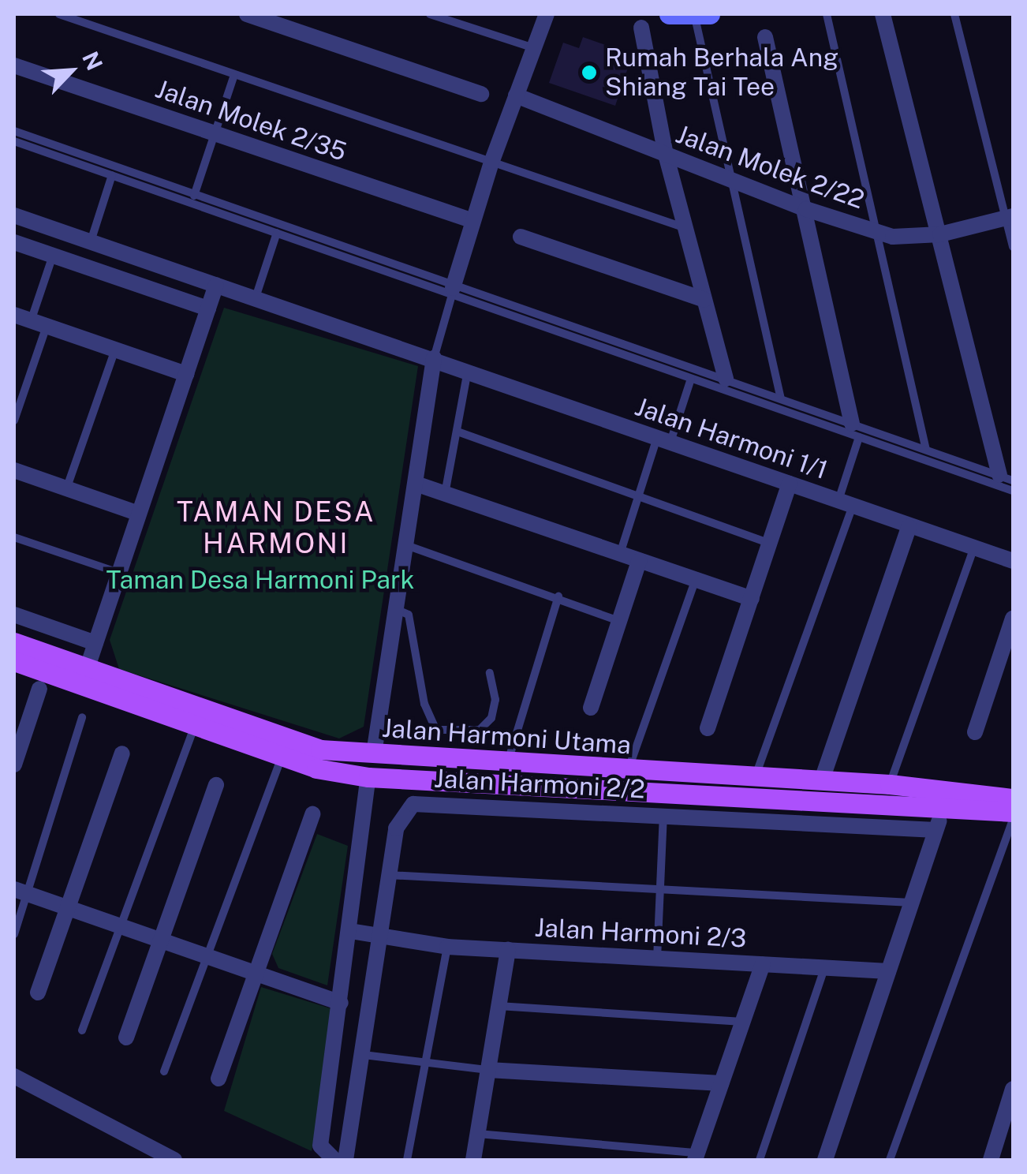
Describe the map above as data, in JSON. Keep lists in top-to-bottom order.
{
  "streets": {
    "main road": ["Jalan Harmoni Utama"],
    "street": [
      "Jalan Molek 2/35",
      "Jalan Molek 2/22",
      "Jalan Harmoni 1/1",
      "Jalan Harmoni 2/2",
      "Jalan Harmoni 2/3"
    ]
  },
  "crossings": [
    ["Jalan Harmoni 2/2", "Jalan Harmoni 2/3"]
  ],
  "districts": ["TAMAN DESA HARMONI"],
  "parks": ["Taman Desa Harmoni Park"],
  "places": ["Rumah Berhala Ang Shiang Tai Tee"],
  "north": "top right"
}
